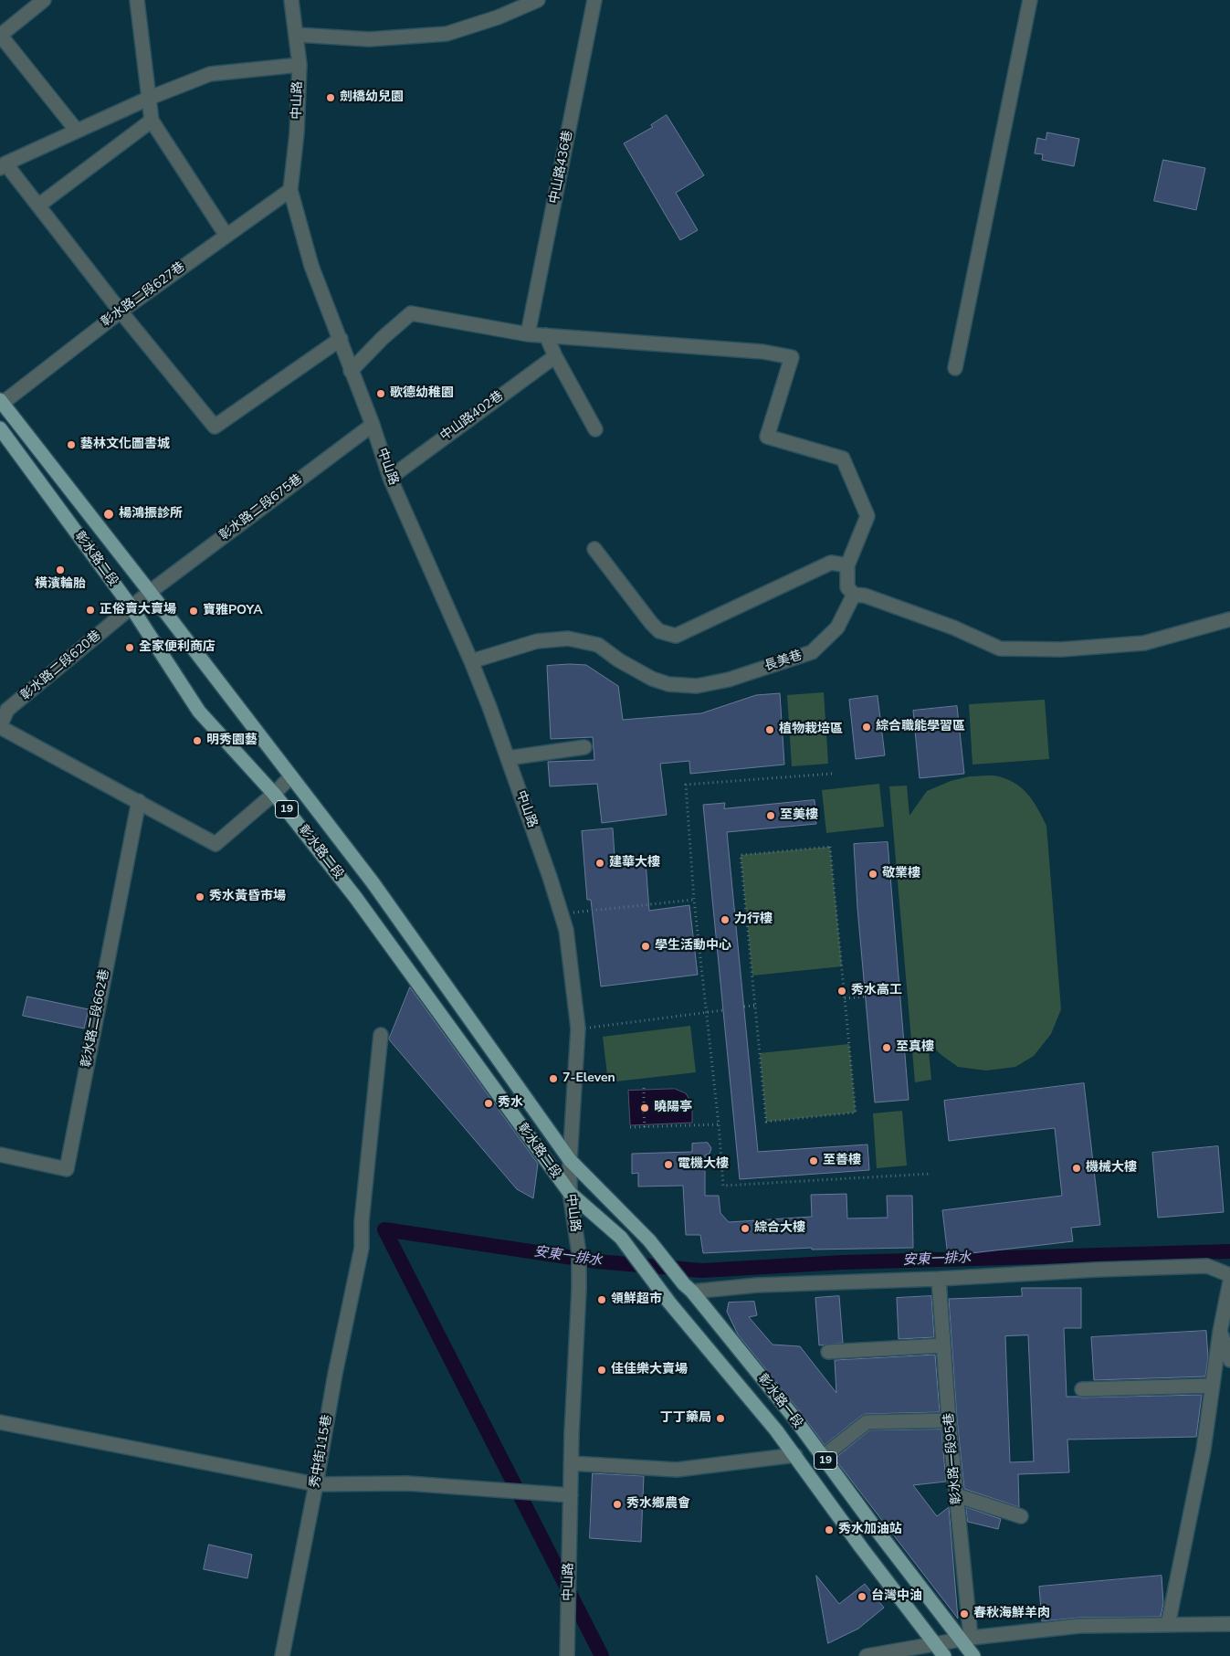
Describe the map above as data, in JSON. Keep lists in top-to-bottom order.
{
  "streets": {
    "main road": ["彰水路二段", "19", "彰水路一段"],
    "street": [
      "中山路",
      "中山路436巷",
      "彰水路二段627巷",
      "中山路402巷",
      "彰水路二段675巷",
      "長美巷",
      "彰水路二段620巷",
      "彰水路二段662巷",
      "秀中街115巷",
      "彰水路一段95巷"
    ]
  },
  "crossings": [
    ["中山路", "彰水路二段627巷"],
    ["中山路", "中山路402巷"],
    ["中山路", "彰水路二段675巷"],
    ["中山路", "彰水路二段"],
    ["中山路", "長美巷"],
    ["中山路", "彰水路一段"],
    ["彰水路二段627巷", "彰水路二段"],
    ["彰水路二段675巷", "彰水路二段"],
    ["彰水路二段675巷", "彰水路二段620巷"],
    ["彰水路二段", "彰水路二段620巷"],
    ["彰水路二段", "彰水路一段"],
    ["彰水路一段", "彰水路一段95巷"]
  ],
  "water": ["安東一排水"],
  "places": [
    "劍橋幼兒園",
    "歌德幼稚園",
    "藝林文化圖書城",
    "楊鴻振診所",
    "橫濱輪胎",
    "正俗賣大賣場",
    "寶雅POYA",
    "全家便利商店",
    "綜合職能學習區",
    "植物栽培區",
    "明秀園藝",
    "至美樓",
    "建華大樓",
    "敬業樓",
    "秀水黃昏市場",
    "力行樓",
    "學生活動中心",
    "秀水高工",
    "至真樓",
    "7-Eleven",
    "秀水",
    "曉陽亭",
    "至善樓",
    "電機大樓",
    "機械大樓",
    "綜合大樓",
    "領鮮超市",
    "佳佳樂大賣場",
    "丁丁藥局",
    "秀水鄉農會",
    "秀水加油站",
    "台灣中油",
    "春秋海鮮羊肉"
  ]
}
